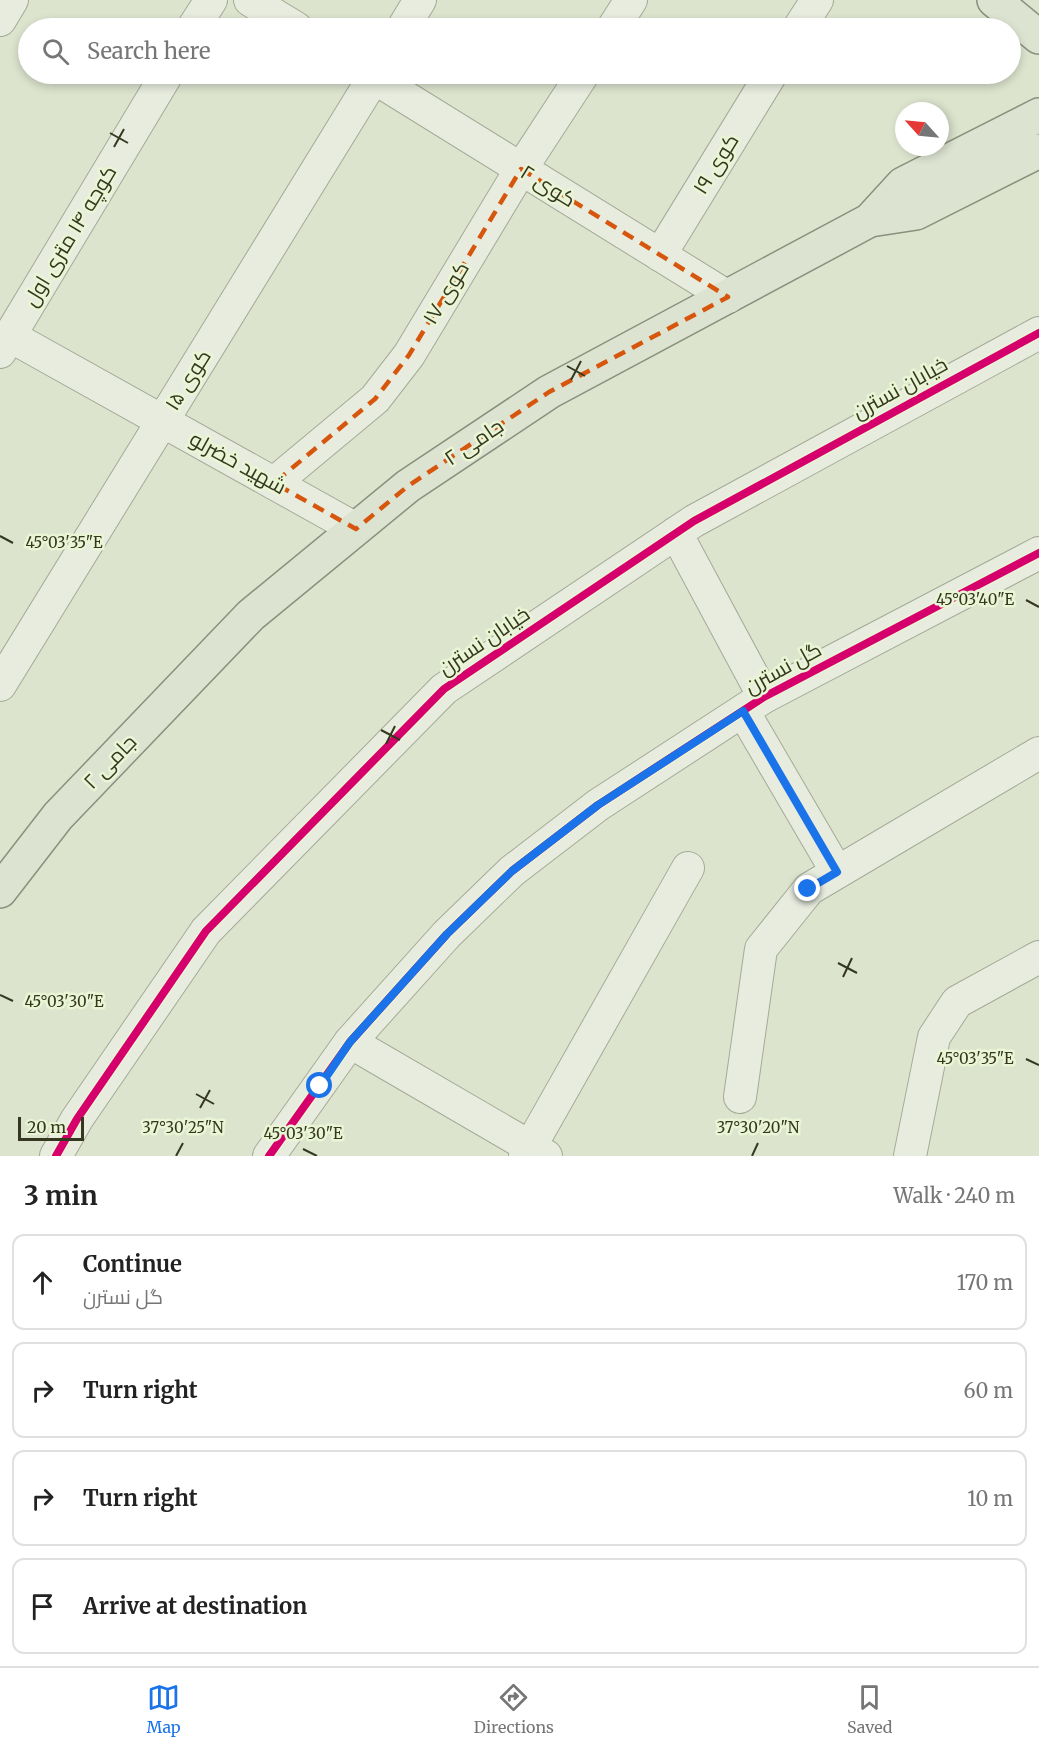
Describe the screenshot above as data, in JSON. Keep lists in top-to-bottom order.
{
  "streets": {
    "main road": ["جامی ۲"],
    "street": [
      "کوی ۱۹",
      "کوی ۲",
      "کوچه ۱۴ متری اول",
      "کوی ۱۷",
      "کوی ۱۵",
      "خیابان نسترن",
      "شهید خضرلو",
      "گل نسترن"
    ]
  },
  "crossings": [
    ["کوی ۱۹", "کوی ۲"],
    ["کوی ۲", "کوی ۱۷"],
    ["کوی ۲", "جامی ۲"],
    ["کوچه ۱۴ متری اول", "شهید خضرلو"],
    ["کوی ۱۷", "شهید خضرلو"],
    ["کوی ۱۵", "شهید خضرلو"],
    ["جامی ۲", "شهید خضرلو"]
  ],
  "scale_bar": "20 m",
  "north": "top left",
  "page": {
    "search": "Search here",
    "scale": "20 m",
    "heading": ["3 min", "Walk · 240 m"],
    "list": [
      ["Continue", "گل نسترن", "170 m"],
      ["Turn right", "60 m"],
      ["Turn right", "10 m"],
      "Arrive at destination"
    ],
    "nav": ["Map", "Directions", "Saved"]
  },
  "coordinates": [
    "45°03'35\"E",
    "45°03'40\"E",
    "45°03'30\"E",
    "37°30'25\"N",
    "37°30'20\"N"
  ]
}
